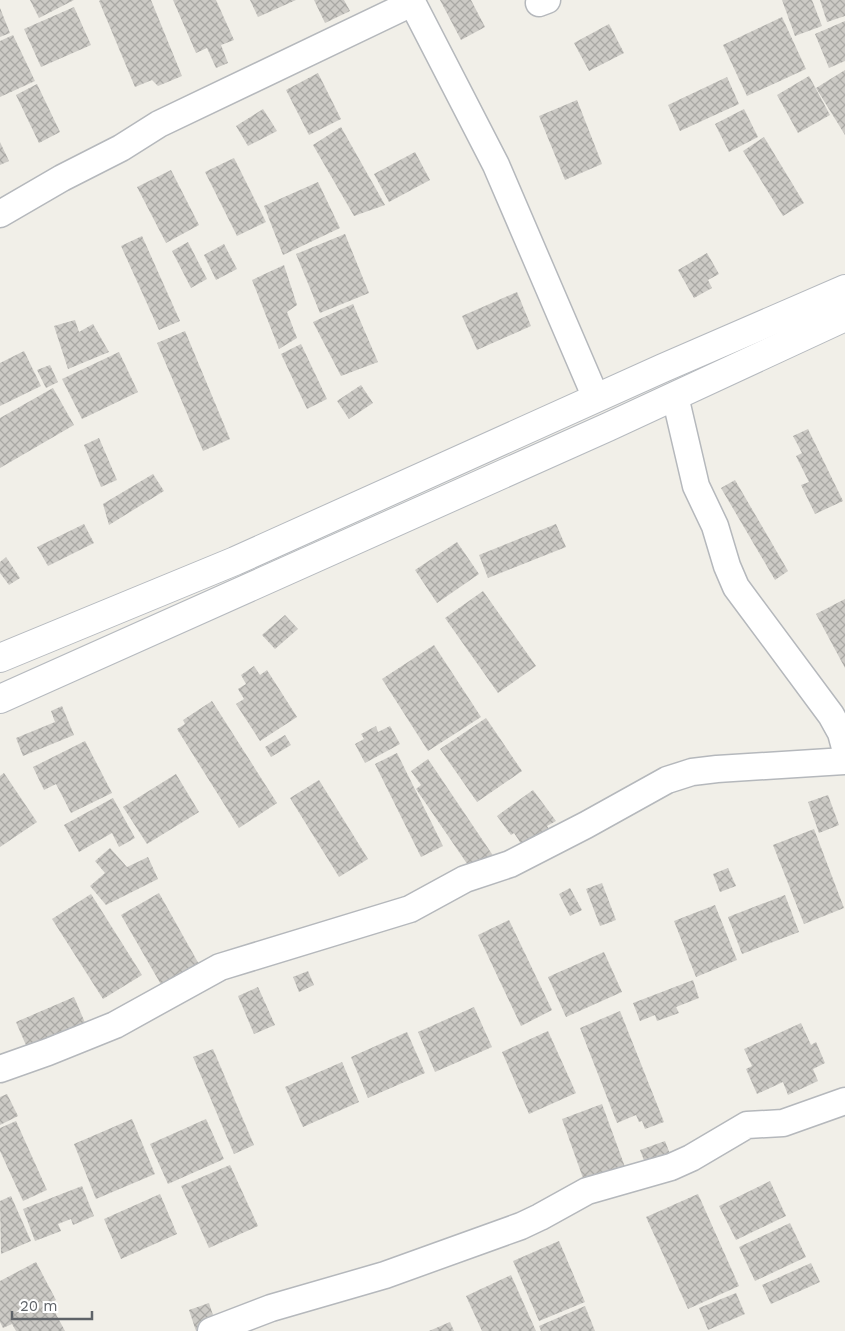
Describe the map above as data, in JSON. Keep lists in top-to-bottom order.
{
  "scale_bar": "20 m"
}
